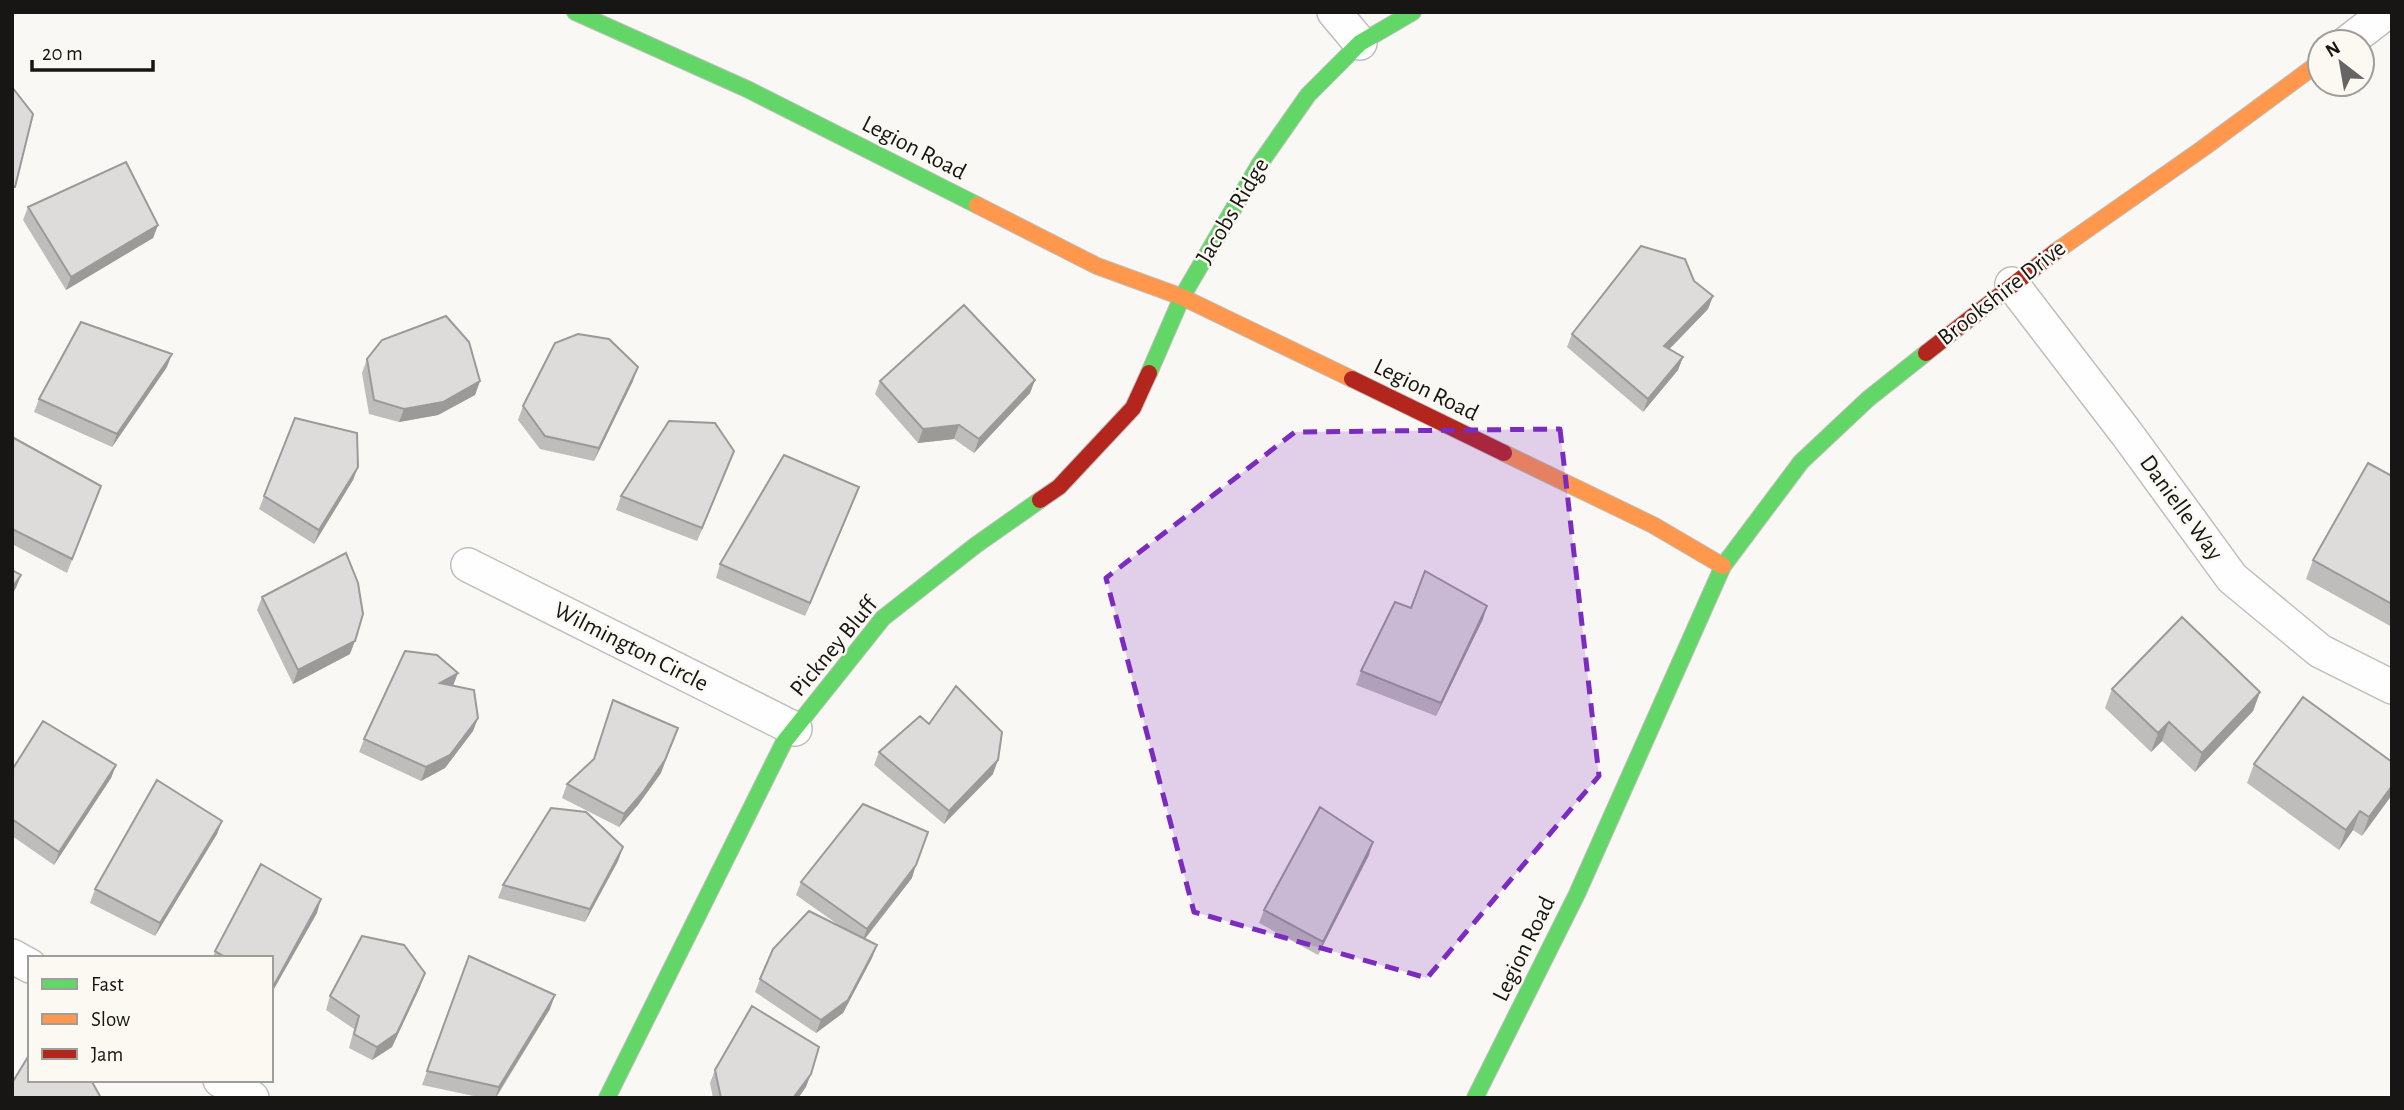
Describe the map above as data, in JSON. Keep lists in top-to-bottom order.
{
  "streets": {
    "street": [
      "Legion Road",
      "Jacobs Ridge",
      "Brookshire Drive",
      "Danielle Way",
      "Wilmington Circle",
      "Pickney Bluff"
    ]
  },
  "crossings": [
    ["Legion Road", "Jacobs Ridge"],
    ["Legion Road", "Brookshire Drive"],
    ["Legion Road", "Pickney Bluff"],
    ["Jacobs Ridge", "Pickney Bluff"],
    ["Brookshire Drive", "Danielle Way"],
    ["Wilmington Circle", "Pickney Bluff"]
  ],
  "legend": ["Fast", "Slow", "Jam"],
  "scale_bar": "20 m",
  "north": "top left"
}
